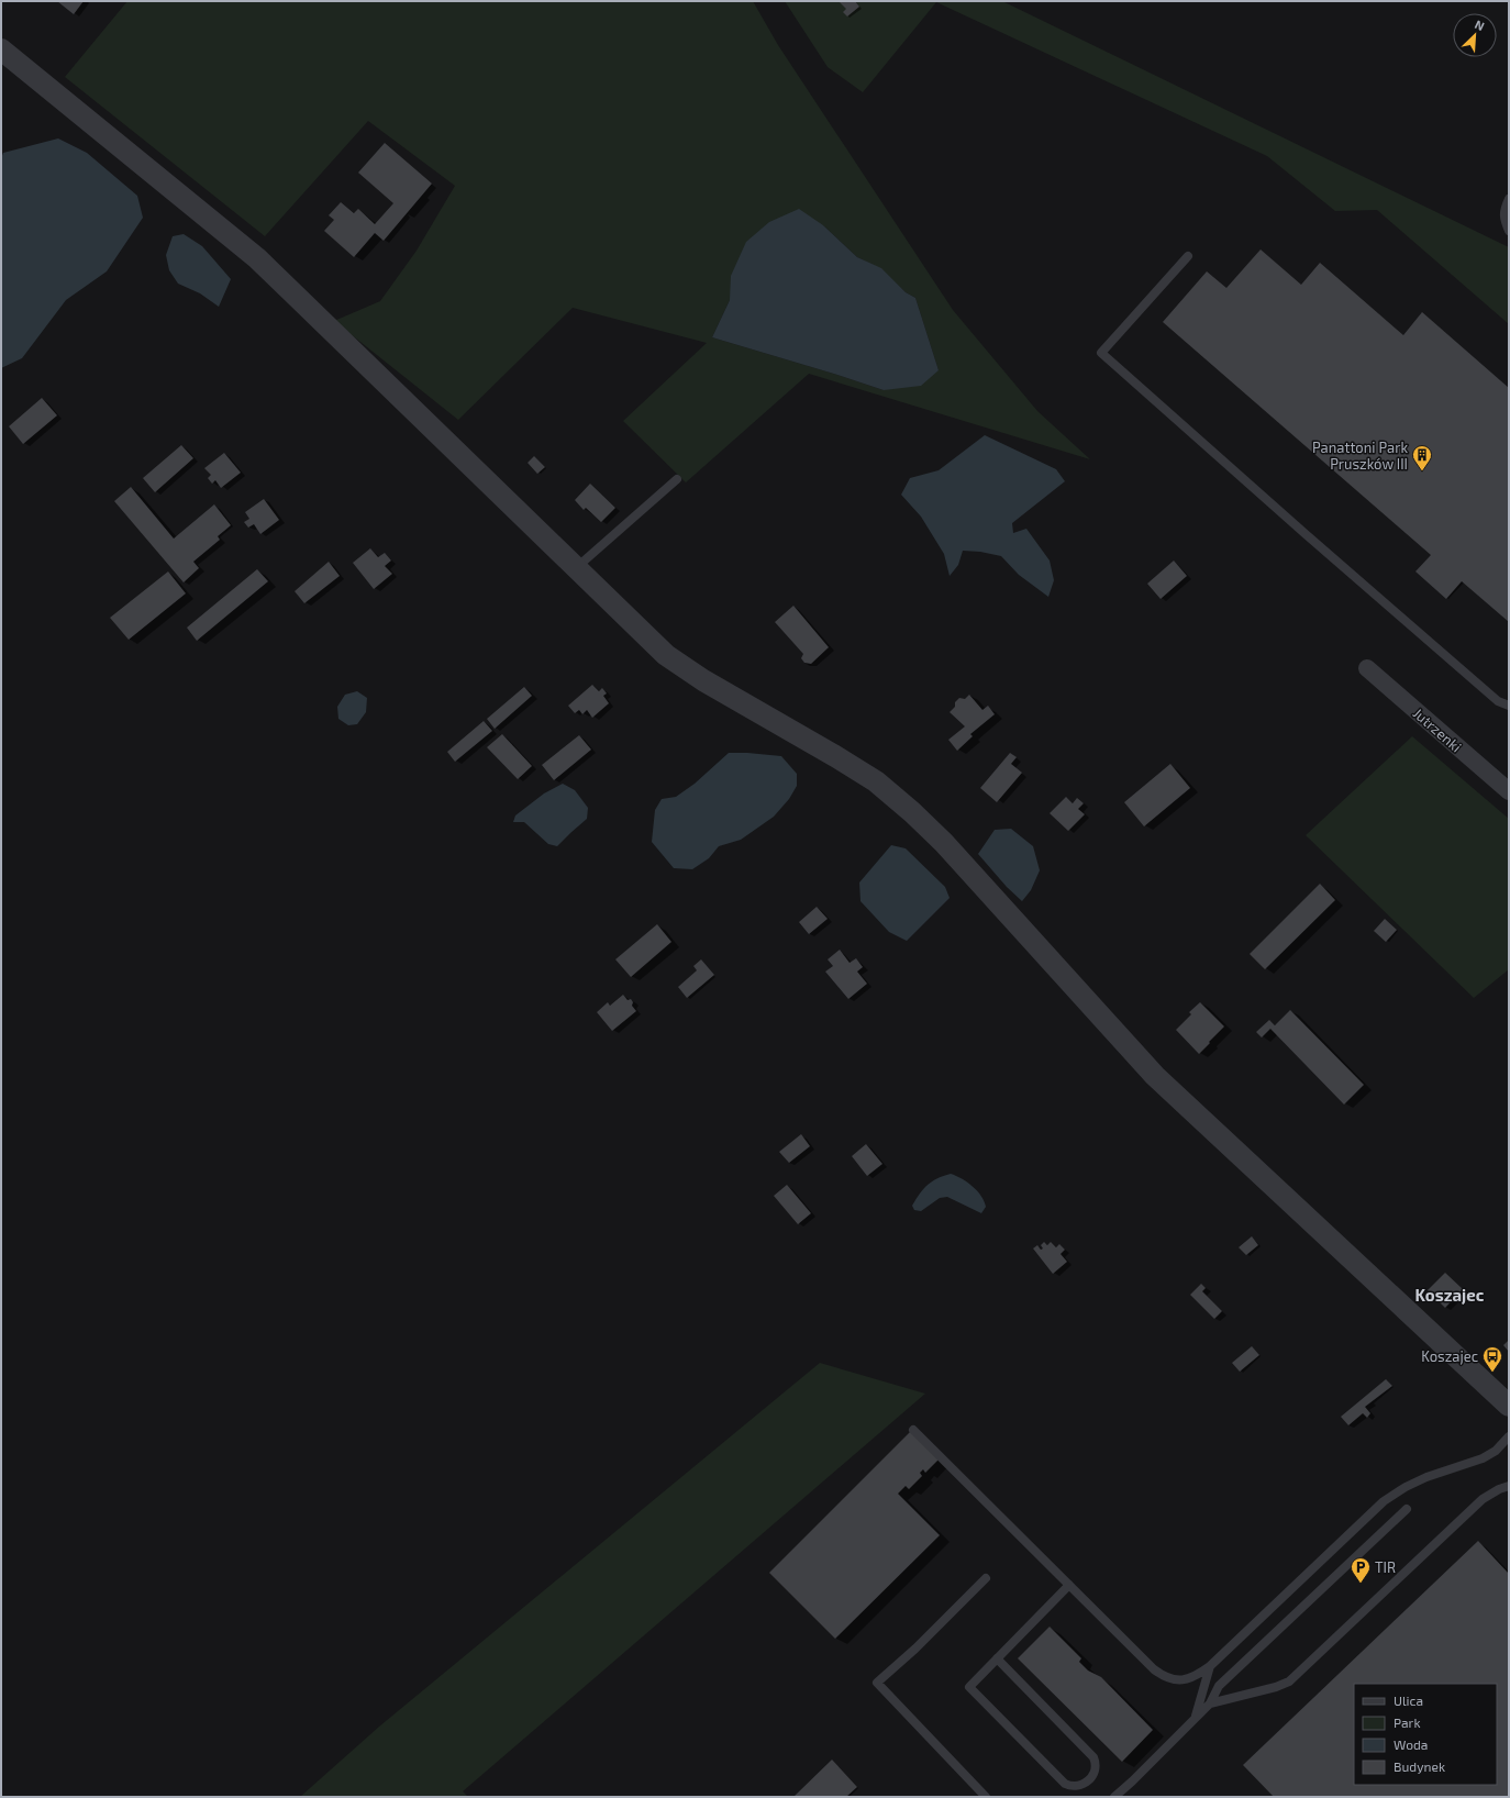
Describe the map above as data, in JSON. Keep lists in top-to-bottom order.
{
  "streets": {
    "street": ["Jutrzenki"]
  },
  "districts": ["Koszajec"],
  "places": {
    "building": ["Panattoni Park Pruszków III"],
    "bus stop": ["Koszajec"],
    "parking": ["TIR"]
  },
  "legend": [
    "Ulica",
    "Park",
    "Woda",
    "Budynek"
  ],
  "north": "top right"
}
